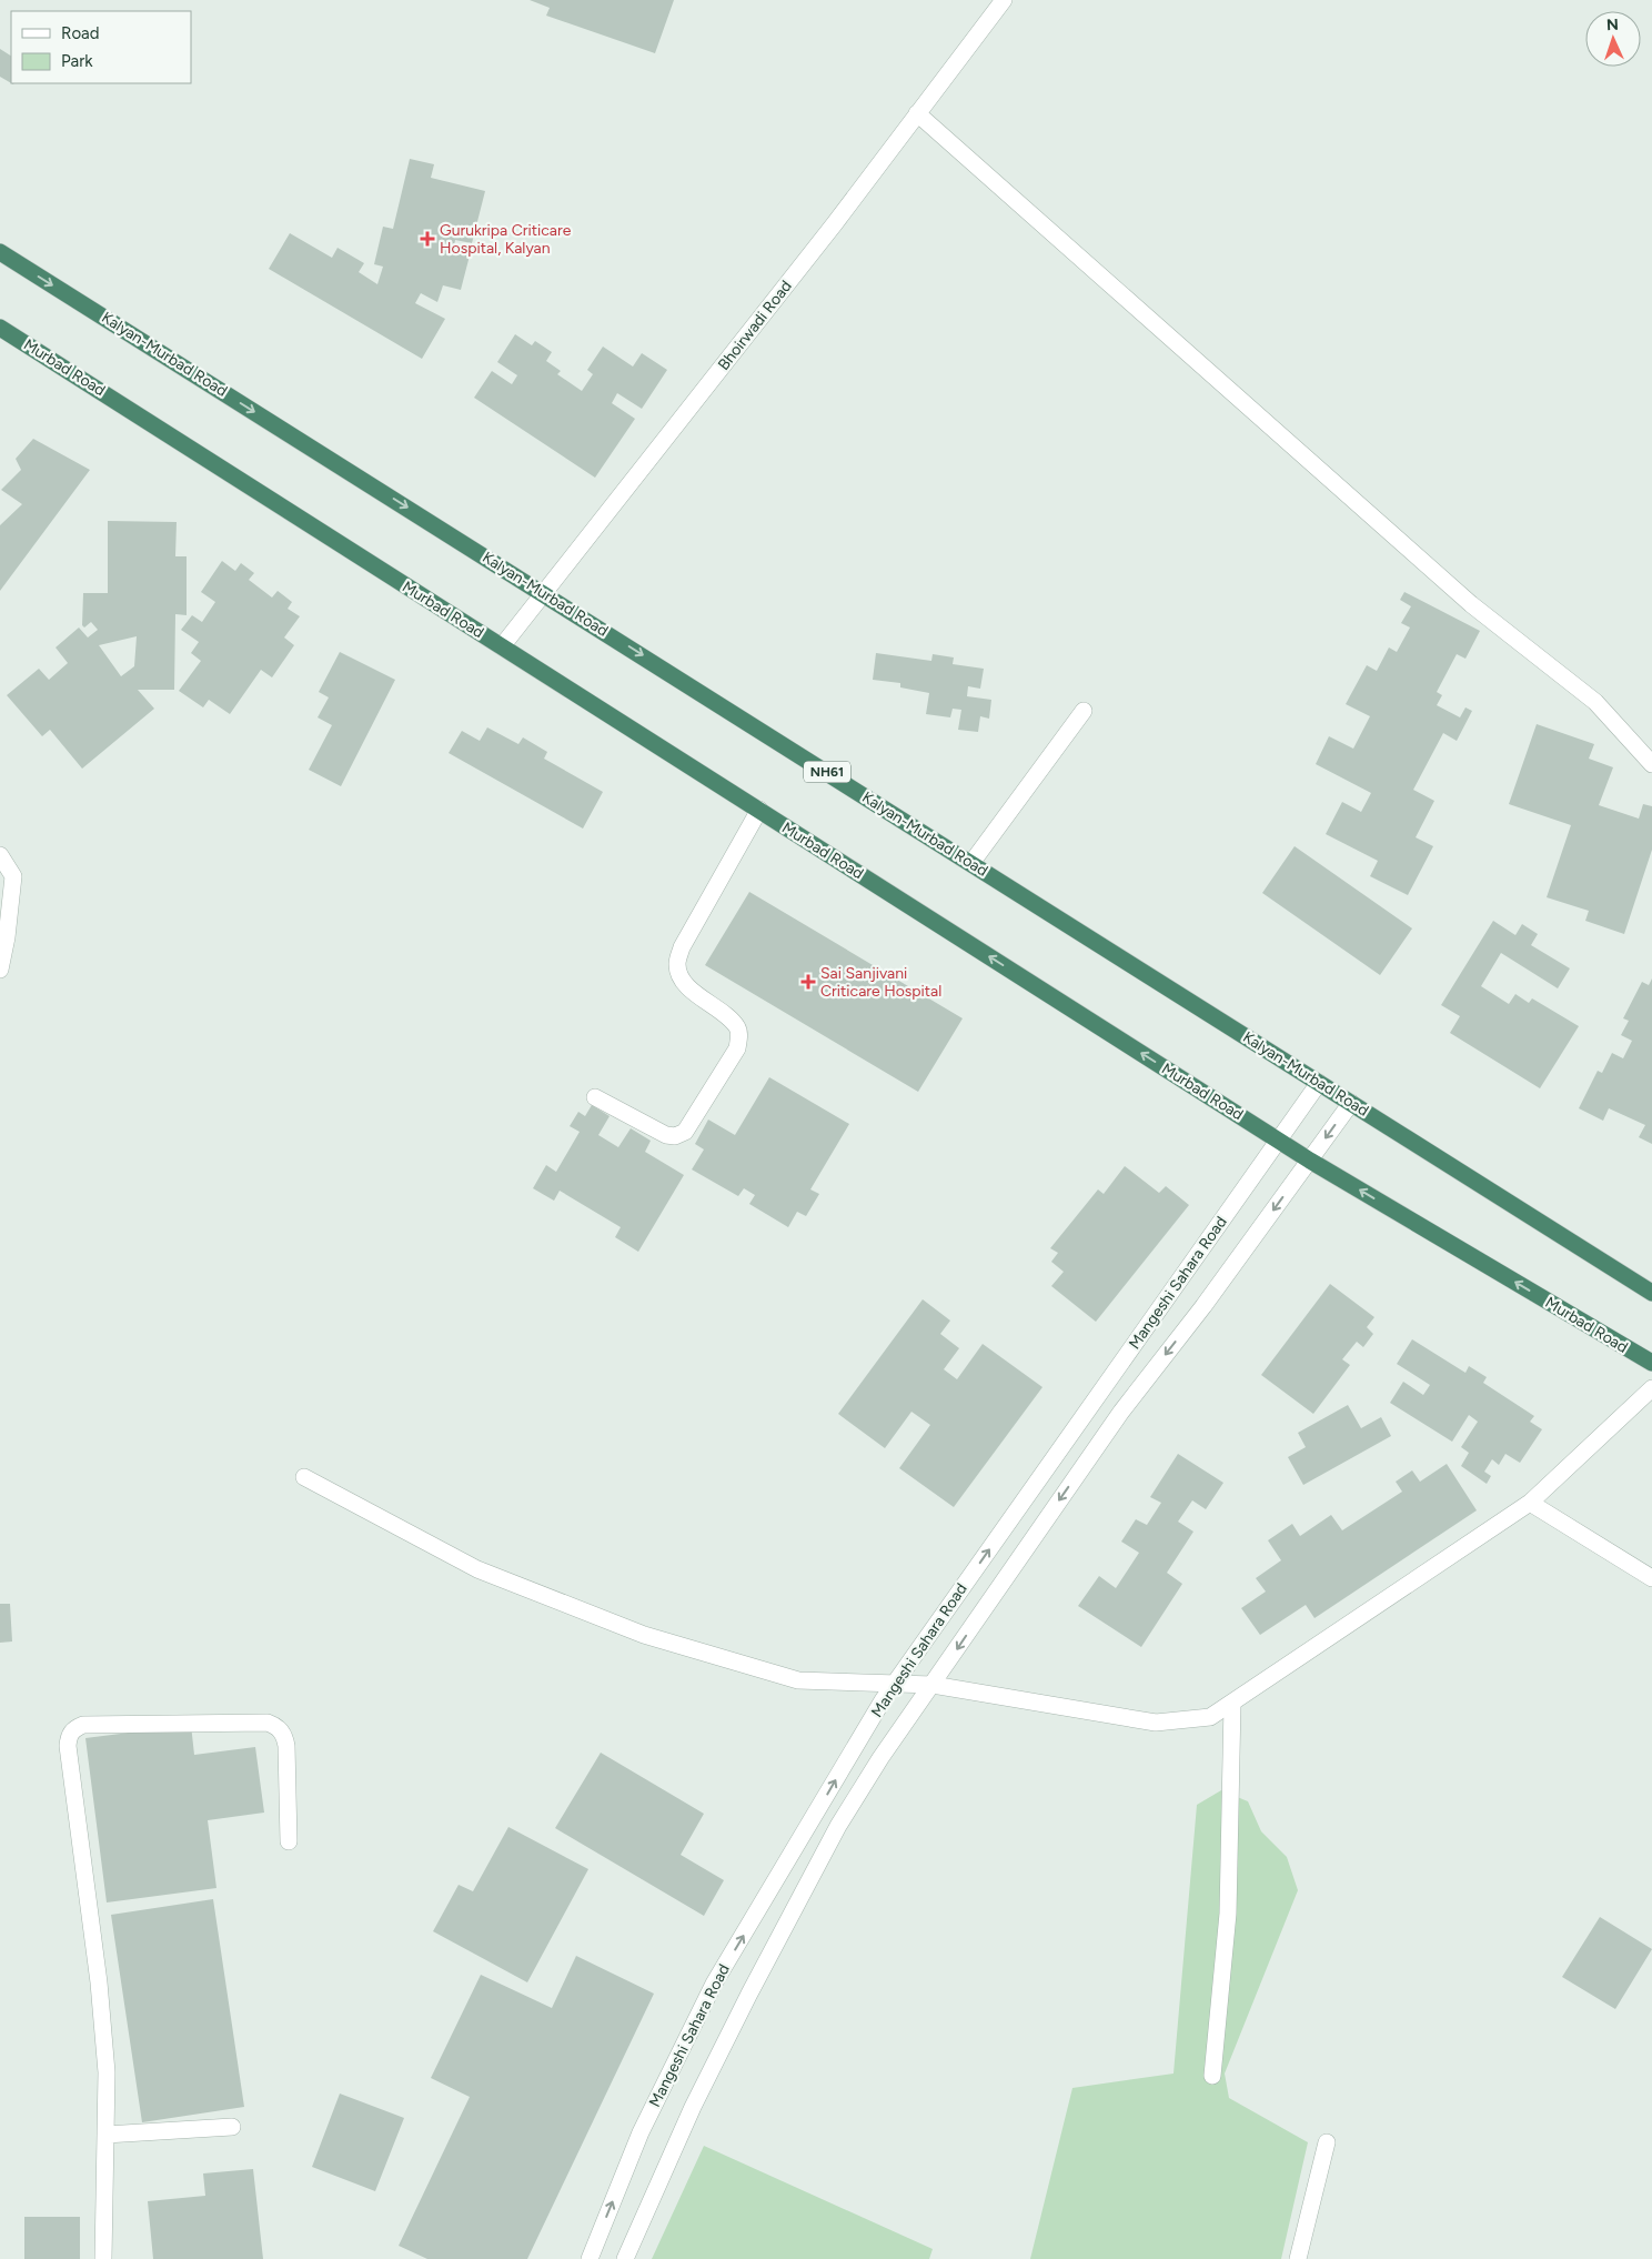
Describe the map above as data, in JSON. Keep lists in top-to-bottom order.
{
  "streets": {
    "highway": ["Kalyan-Murbad Road", "Murbad Road", "NH61"],
    "street": ["Bhoirwadi Road", "Mangeshi Sahara Road"]
  },
  "crossings": [
    ["Bhoirwadi Road", "Kalyan-Murbad Road"],
    ["Bhoirwadi Road", "Murbad Road"],
    ["Kalyan-Murbad Road", "Mangeshi Sahara Road"],
    ["Murbad Road", "Mangeshi Sahara Road"]
  ],
  "one_way": ["Kalyan-Murbad Road", "Murbad Road"],
  "places": {
    "health": ["Gurukripa Criticare Hospital, Kalyan", "Sai Sanjivani Criticare Hospital"]
  },
  "legend": ["Road", "Park"],
  "north": "top"
}
